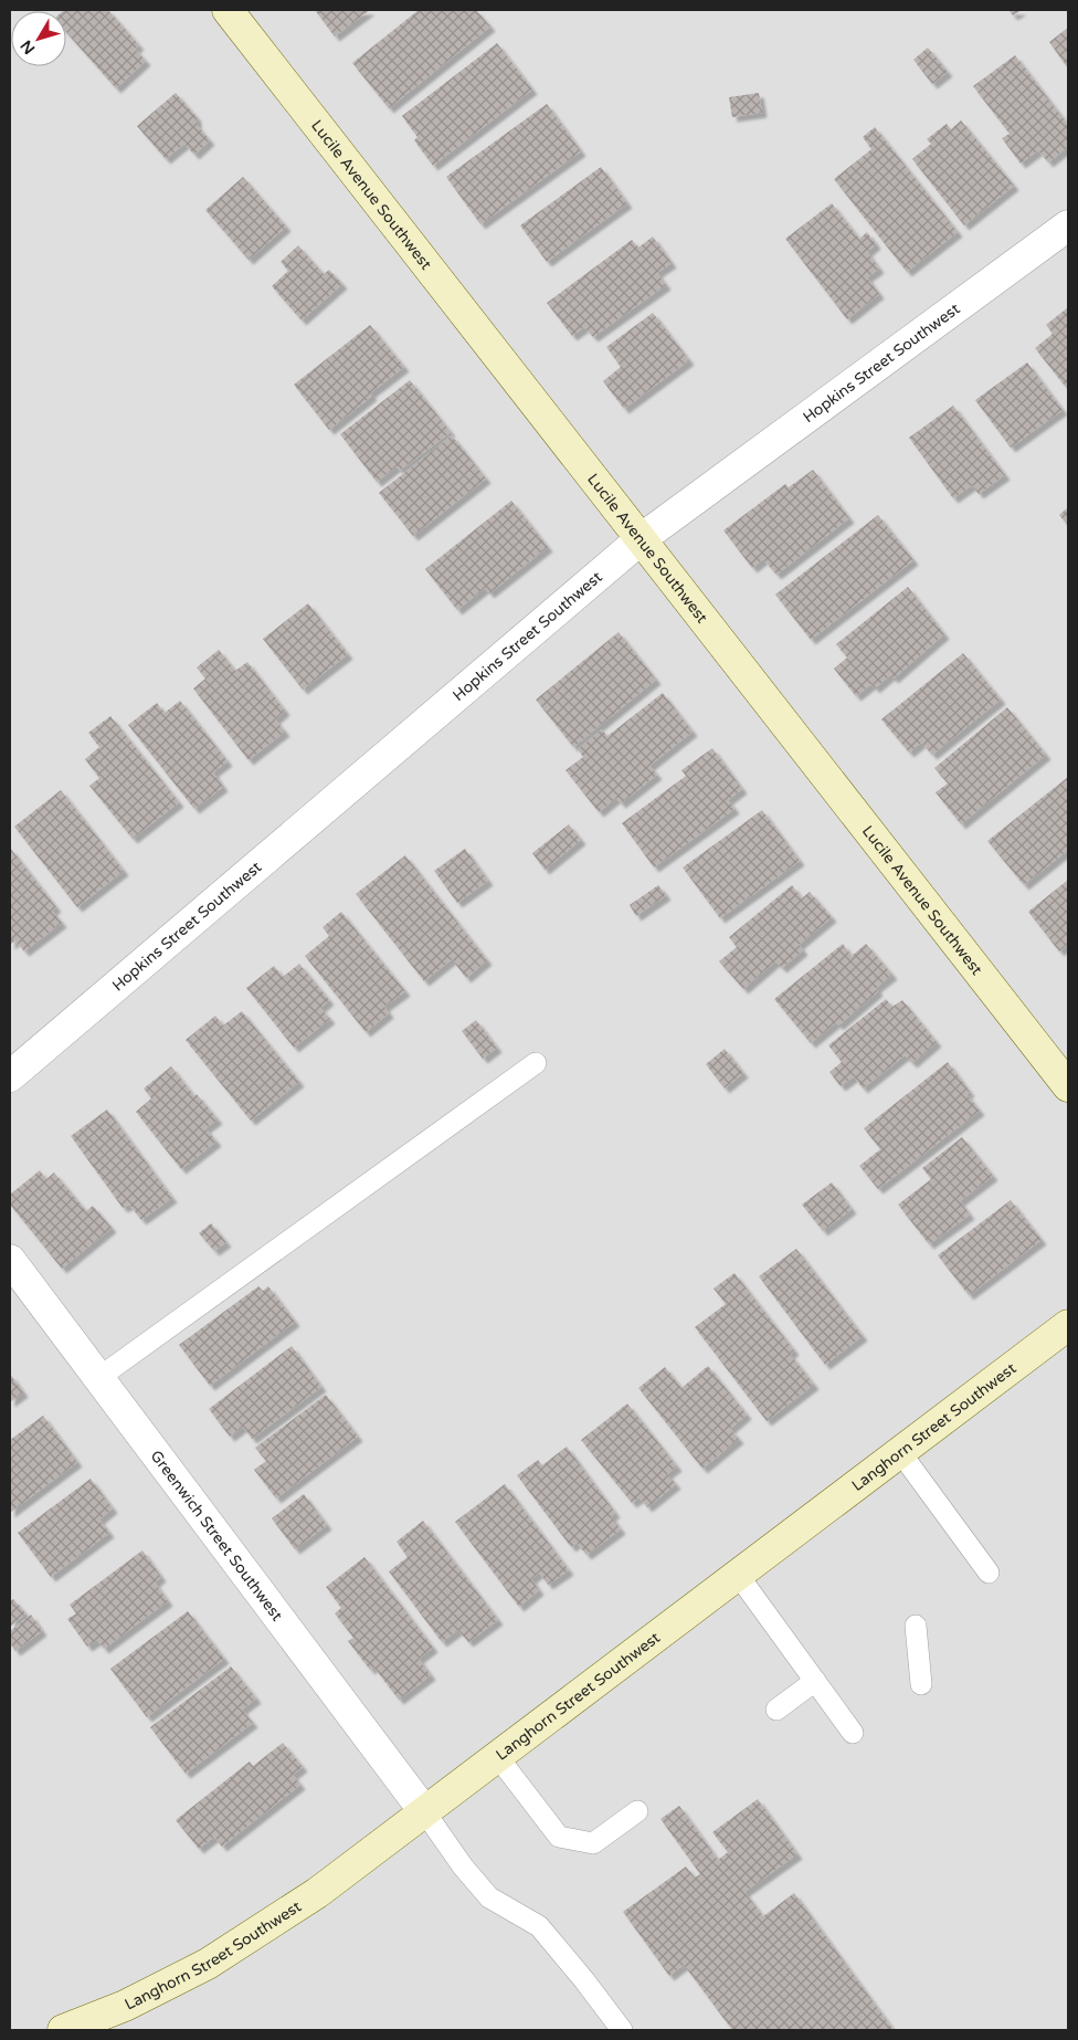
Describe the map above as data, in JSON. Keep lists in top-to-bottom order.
{
  "streets": {
    "street": [
      "Lucile Avenue Southwest",
      "Hopkins Street Southwest",
      "Langhorn Street Southwest",
      "Greenwich Street Southwest"
    ]
  },
  "crossings": [
    ["Lucile Avenue Southwest", "Hopkins Street Southwest"],
    ["Langhorn Street Southwest", "Greenwich Street Southwest"]
  ],
  "north": "bottom left"
}
